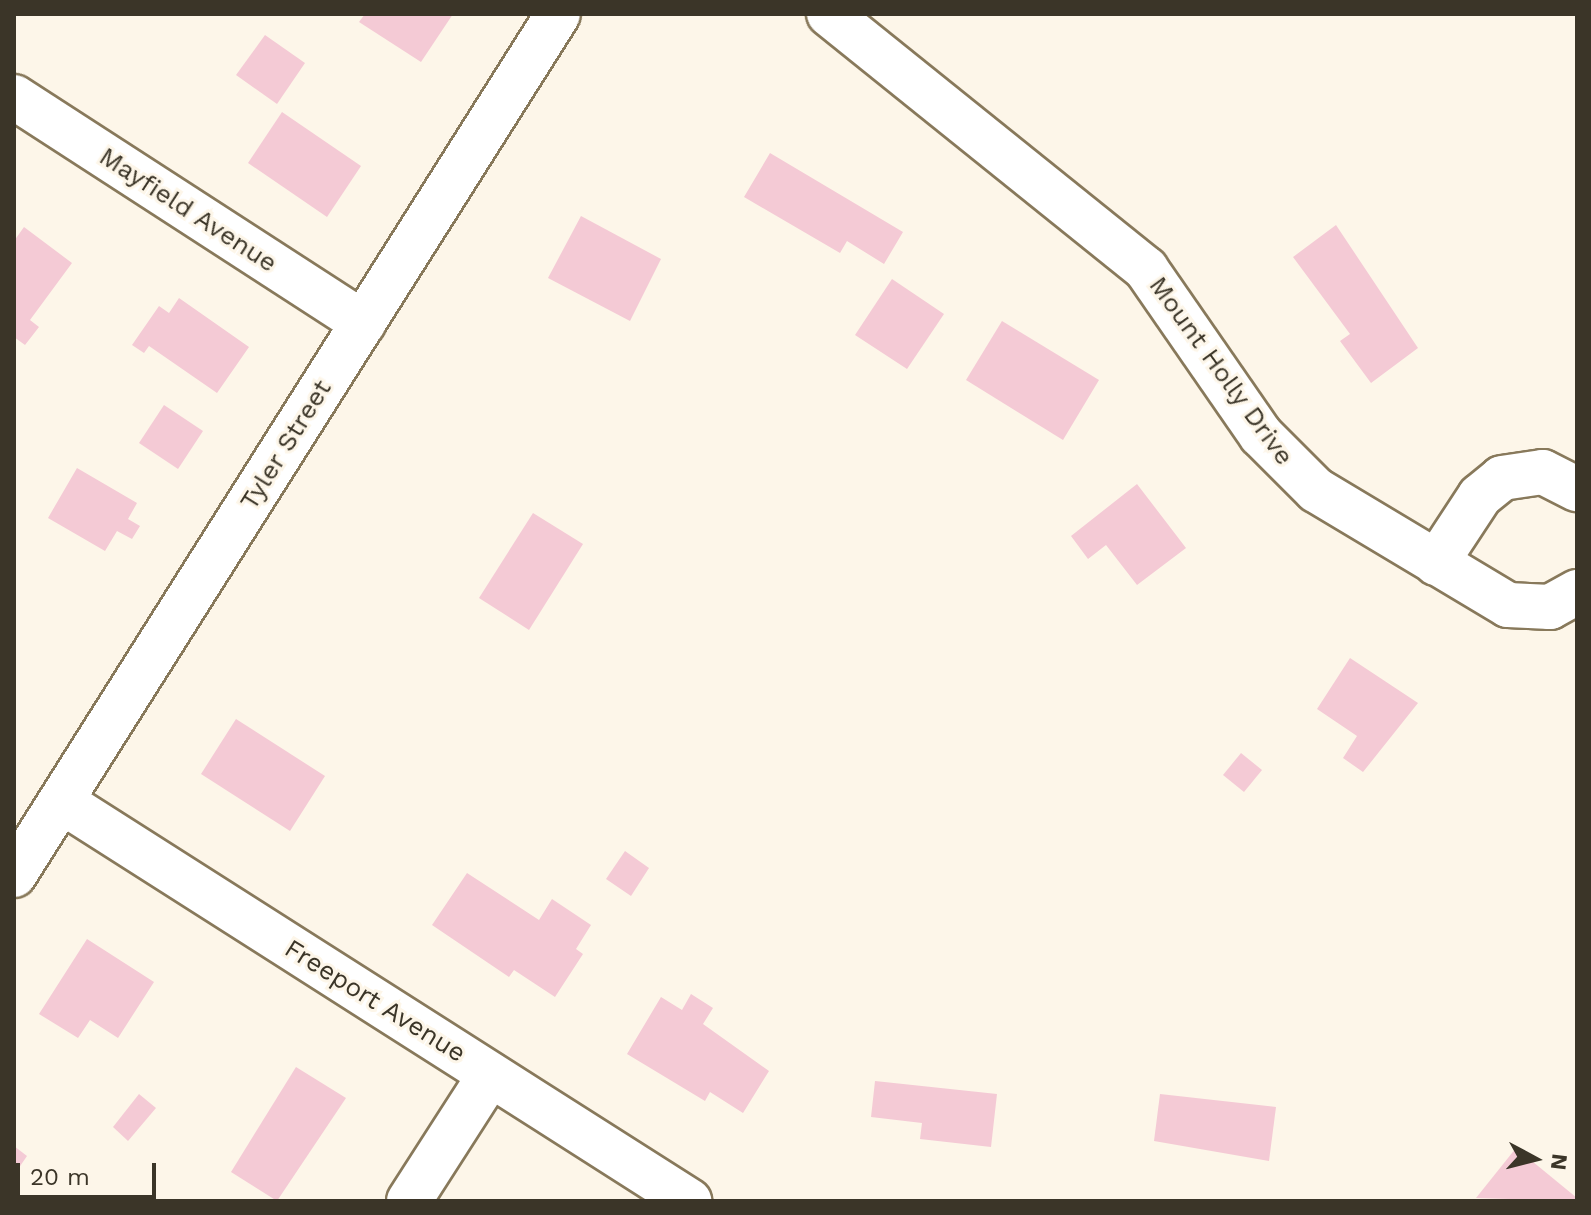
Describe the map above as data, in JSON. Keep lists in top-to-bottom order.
{
  "streets": {
    "street": [
      "Mayfield Avenue",
      "Mount Holly Drive",
      "Tyler Street",
      "Freeport Avenue"
    ]
  },
  "crossings": [
    ["Mayfield Avenue", "Tyler Street"],
    ["Tyler Street", "Freeport Avenue"]
  ],
  "scale_bar": "20 m",
  "north": "right"
}
